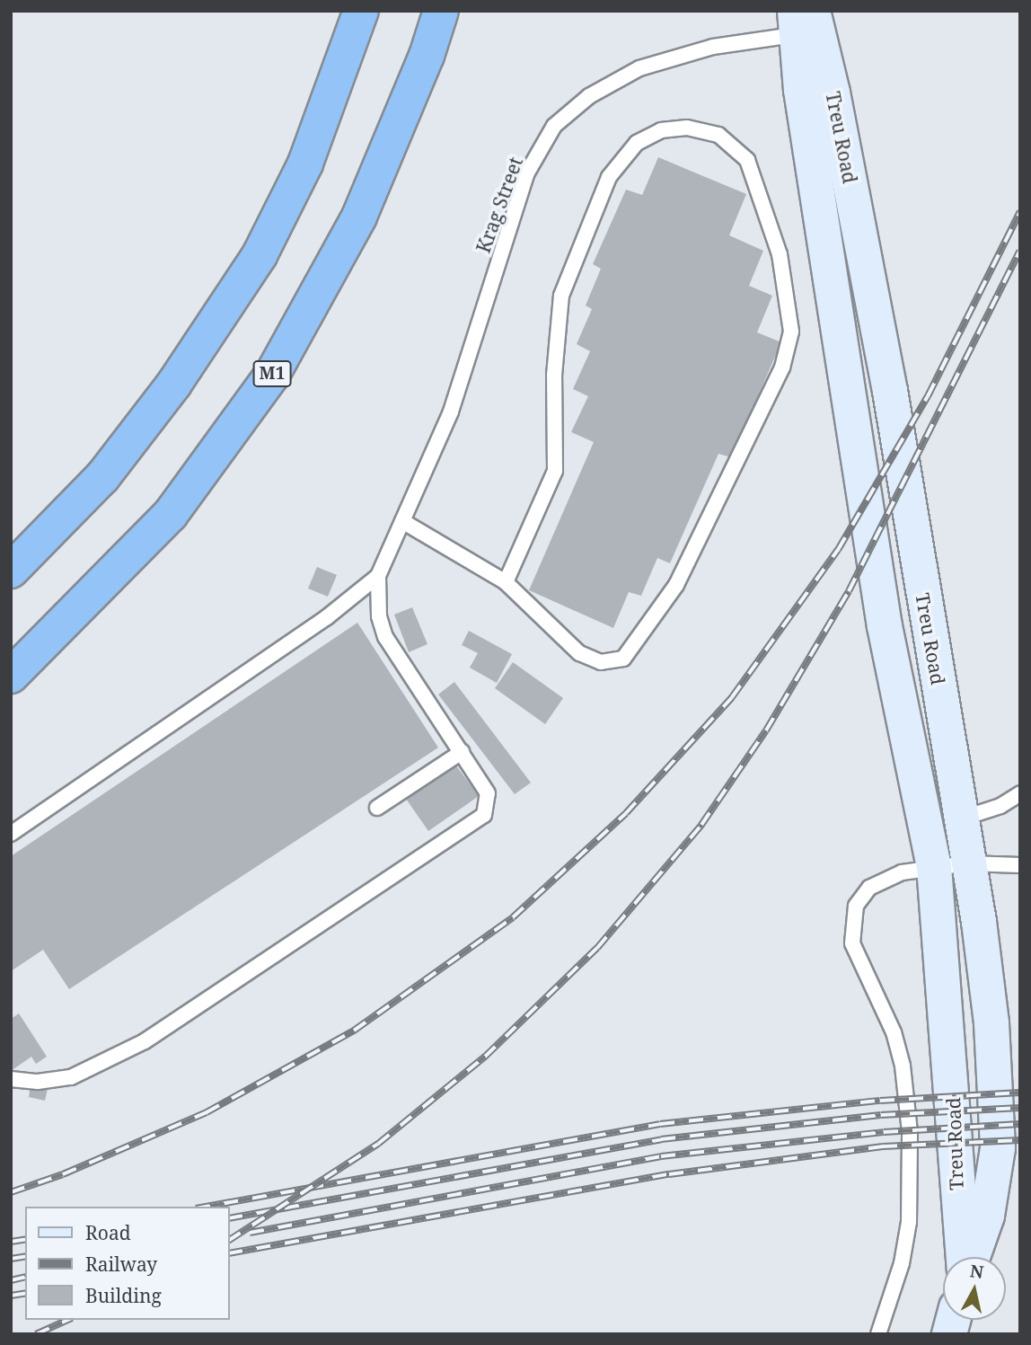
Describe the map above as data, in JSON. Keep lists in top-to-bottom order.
{
  "streets": {
    "highway": ["M1"],
    "street": ["Treu Road"],
    "lane": ["Krag Street"]
  },
  "crossings": [
    ["Treu Road", "Krag Street"]
  ],
  "legend": ["Road", "Railway", "Building"],
  "north": "top"
}
